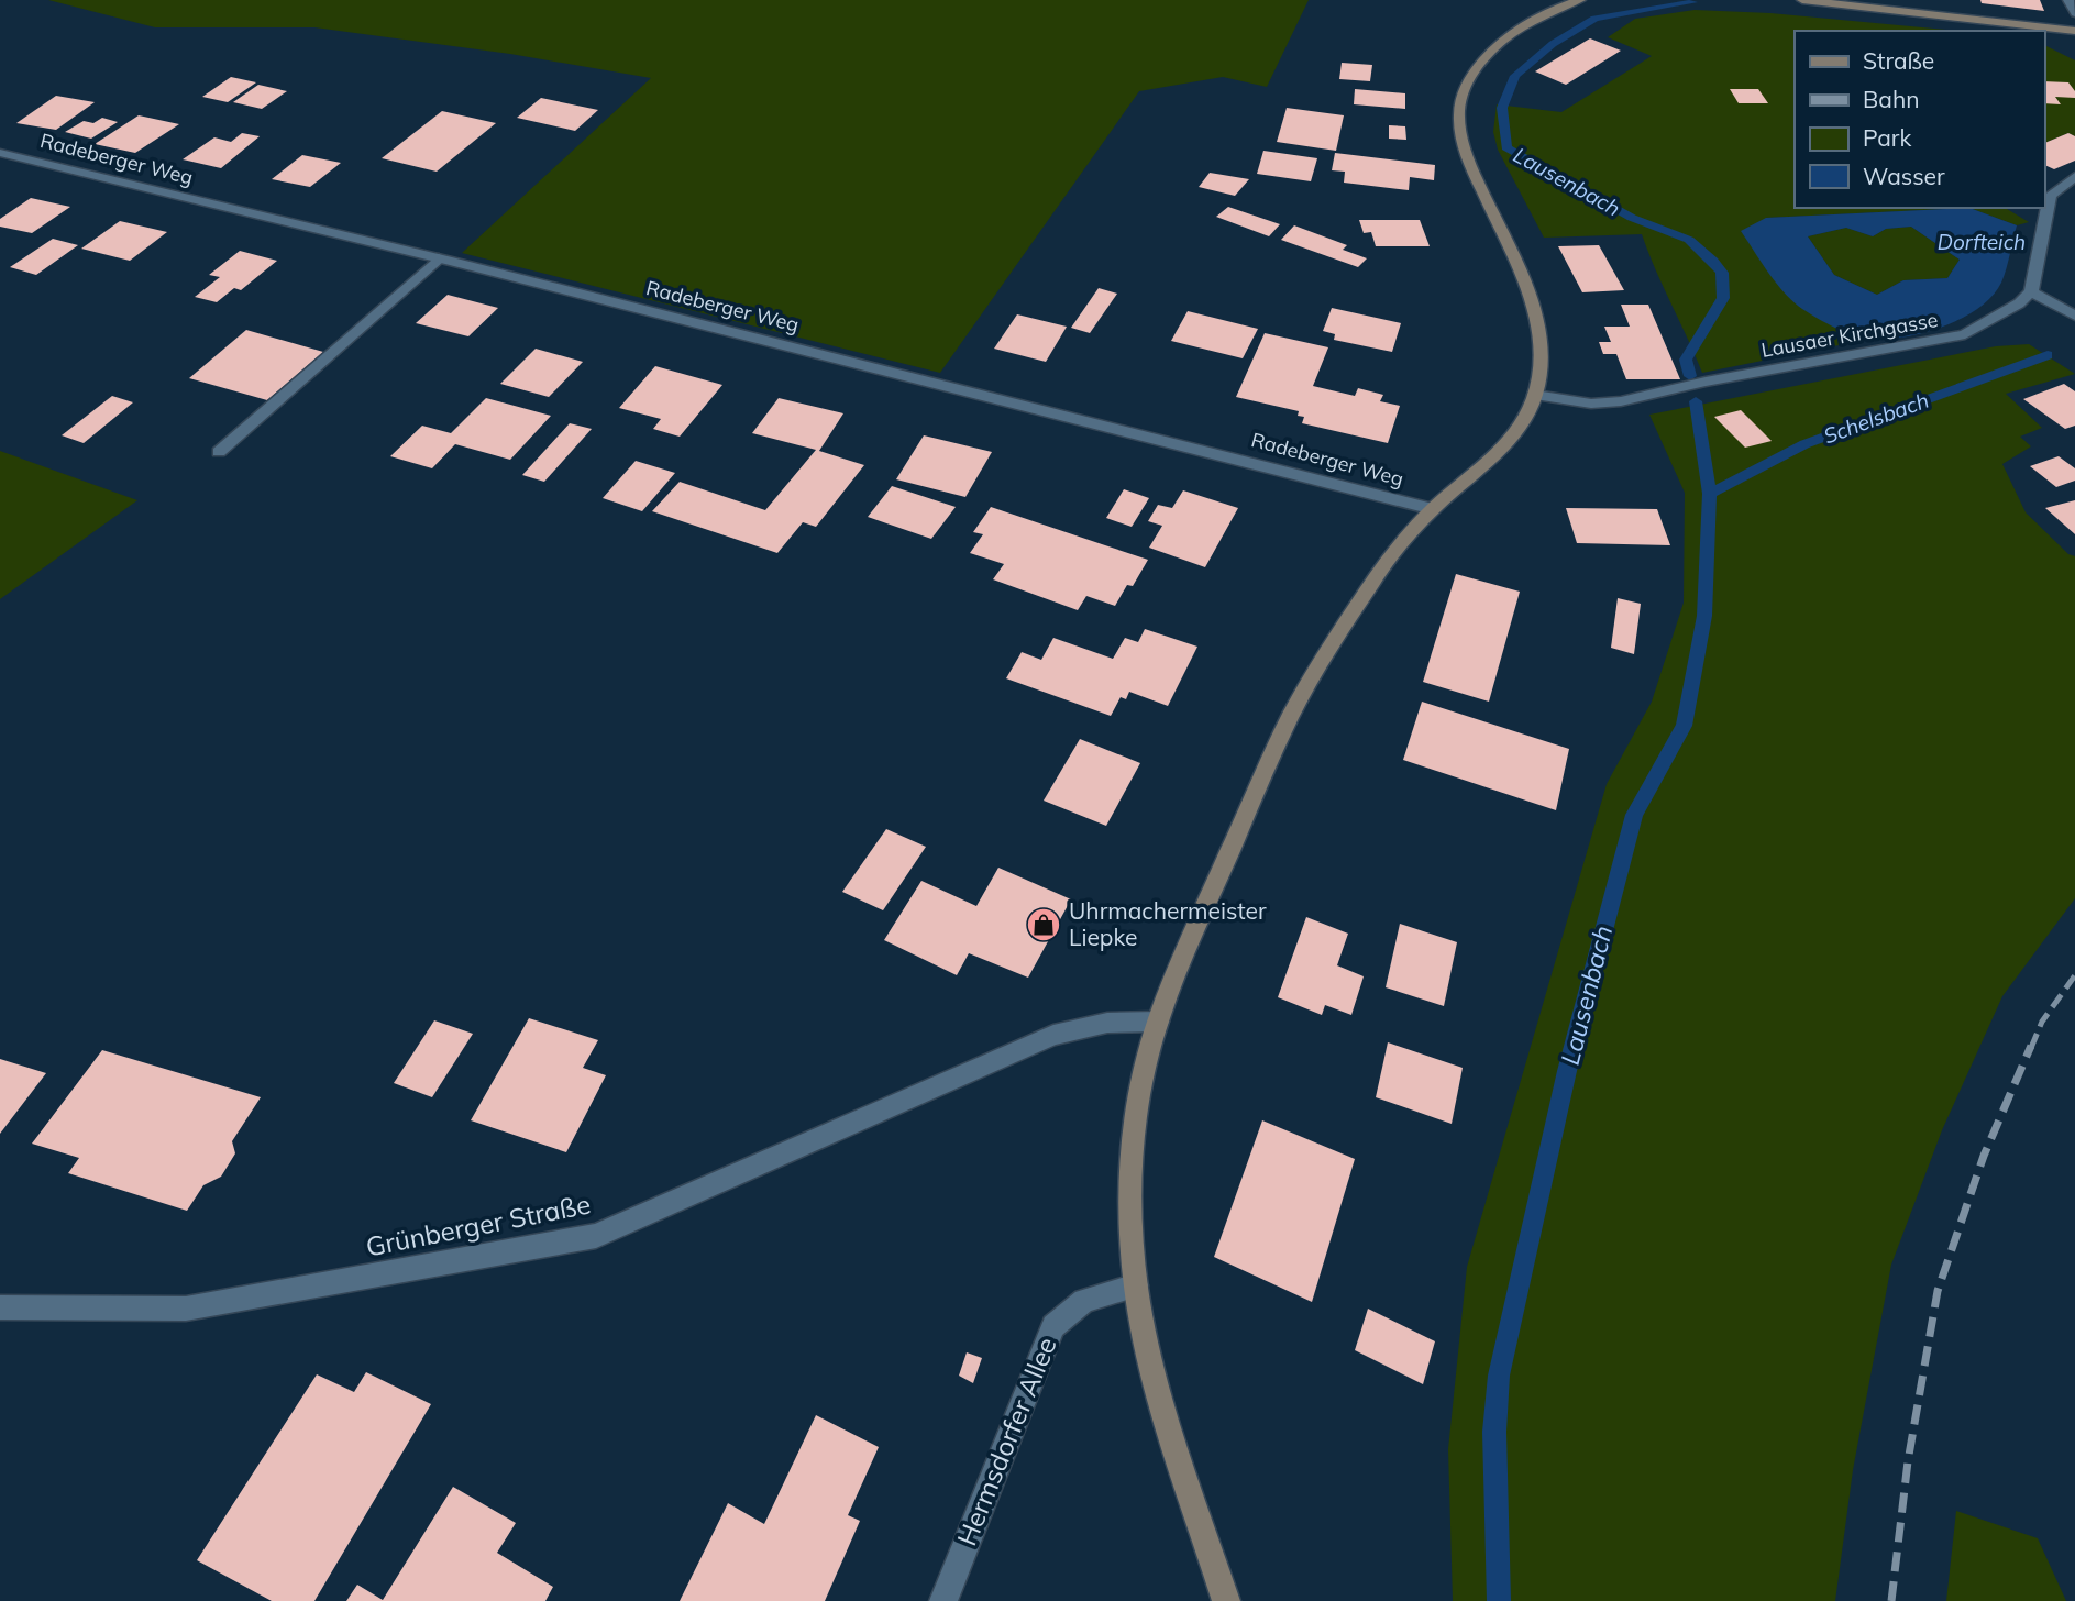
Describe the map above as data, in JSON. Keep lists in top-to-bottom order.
{
  "streets": {
    "street": [
      "Radeberger Weg",
      "Lausaer Kirchgasse",
      "Grünberger Straße",
      "Hermsdorfer Allee"
    ]
  },
  "water": ["Lausenbach", "Dorfteich", "Schelsbach"],
  "places": {
    "shop": ["Uhrmachermeister Liepke"]
  },
  "legend": [
    "Straße",
    "Bahn",
    "Park",
    "Wasser"
  ]
}
